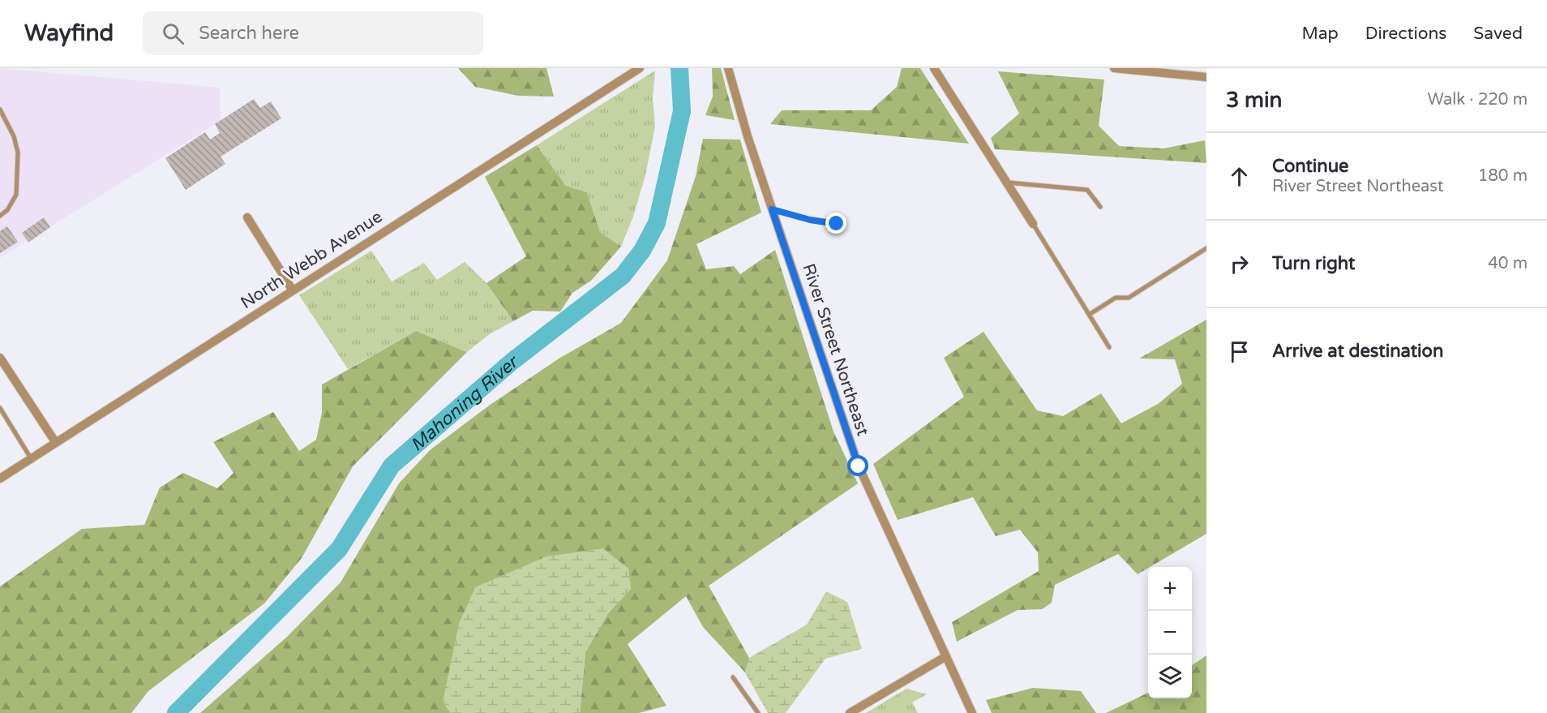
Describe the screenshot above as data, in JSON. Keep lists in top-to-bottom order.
{
  "streets": {
    "street": ["North Webb Avenue", "River Street Northeast"]
  },
  "water": ["Mahoning River"],
  "page": {
    "header": "Wayfind",
    "search": "Search here",
    "nav": ["Map", "Directions", "Saved"],
    "heading": ["3 min", "Walk · 220 m"],
    "list": [
      ["Continue", "River Street Northeast", "180 m"],
      ["Turn right", "40 m"],
      "Arrive at destination"
    ],
    "map_buttons": ["+", "−"]
  }
}
